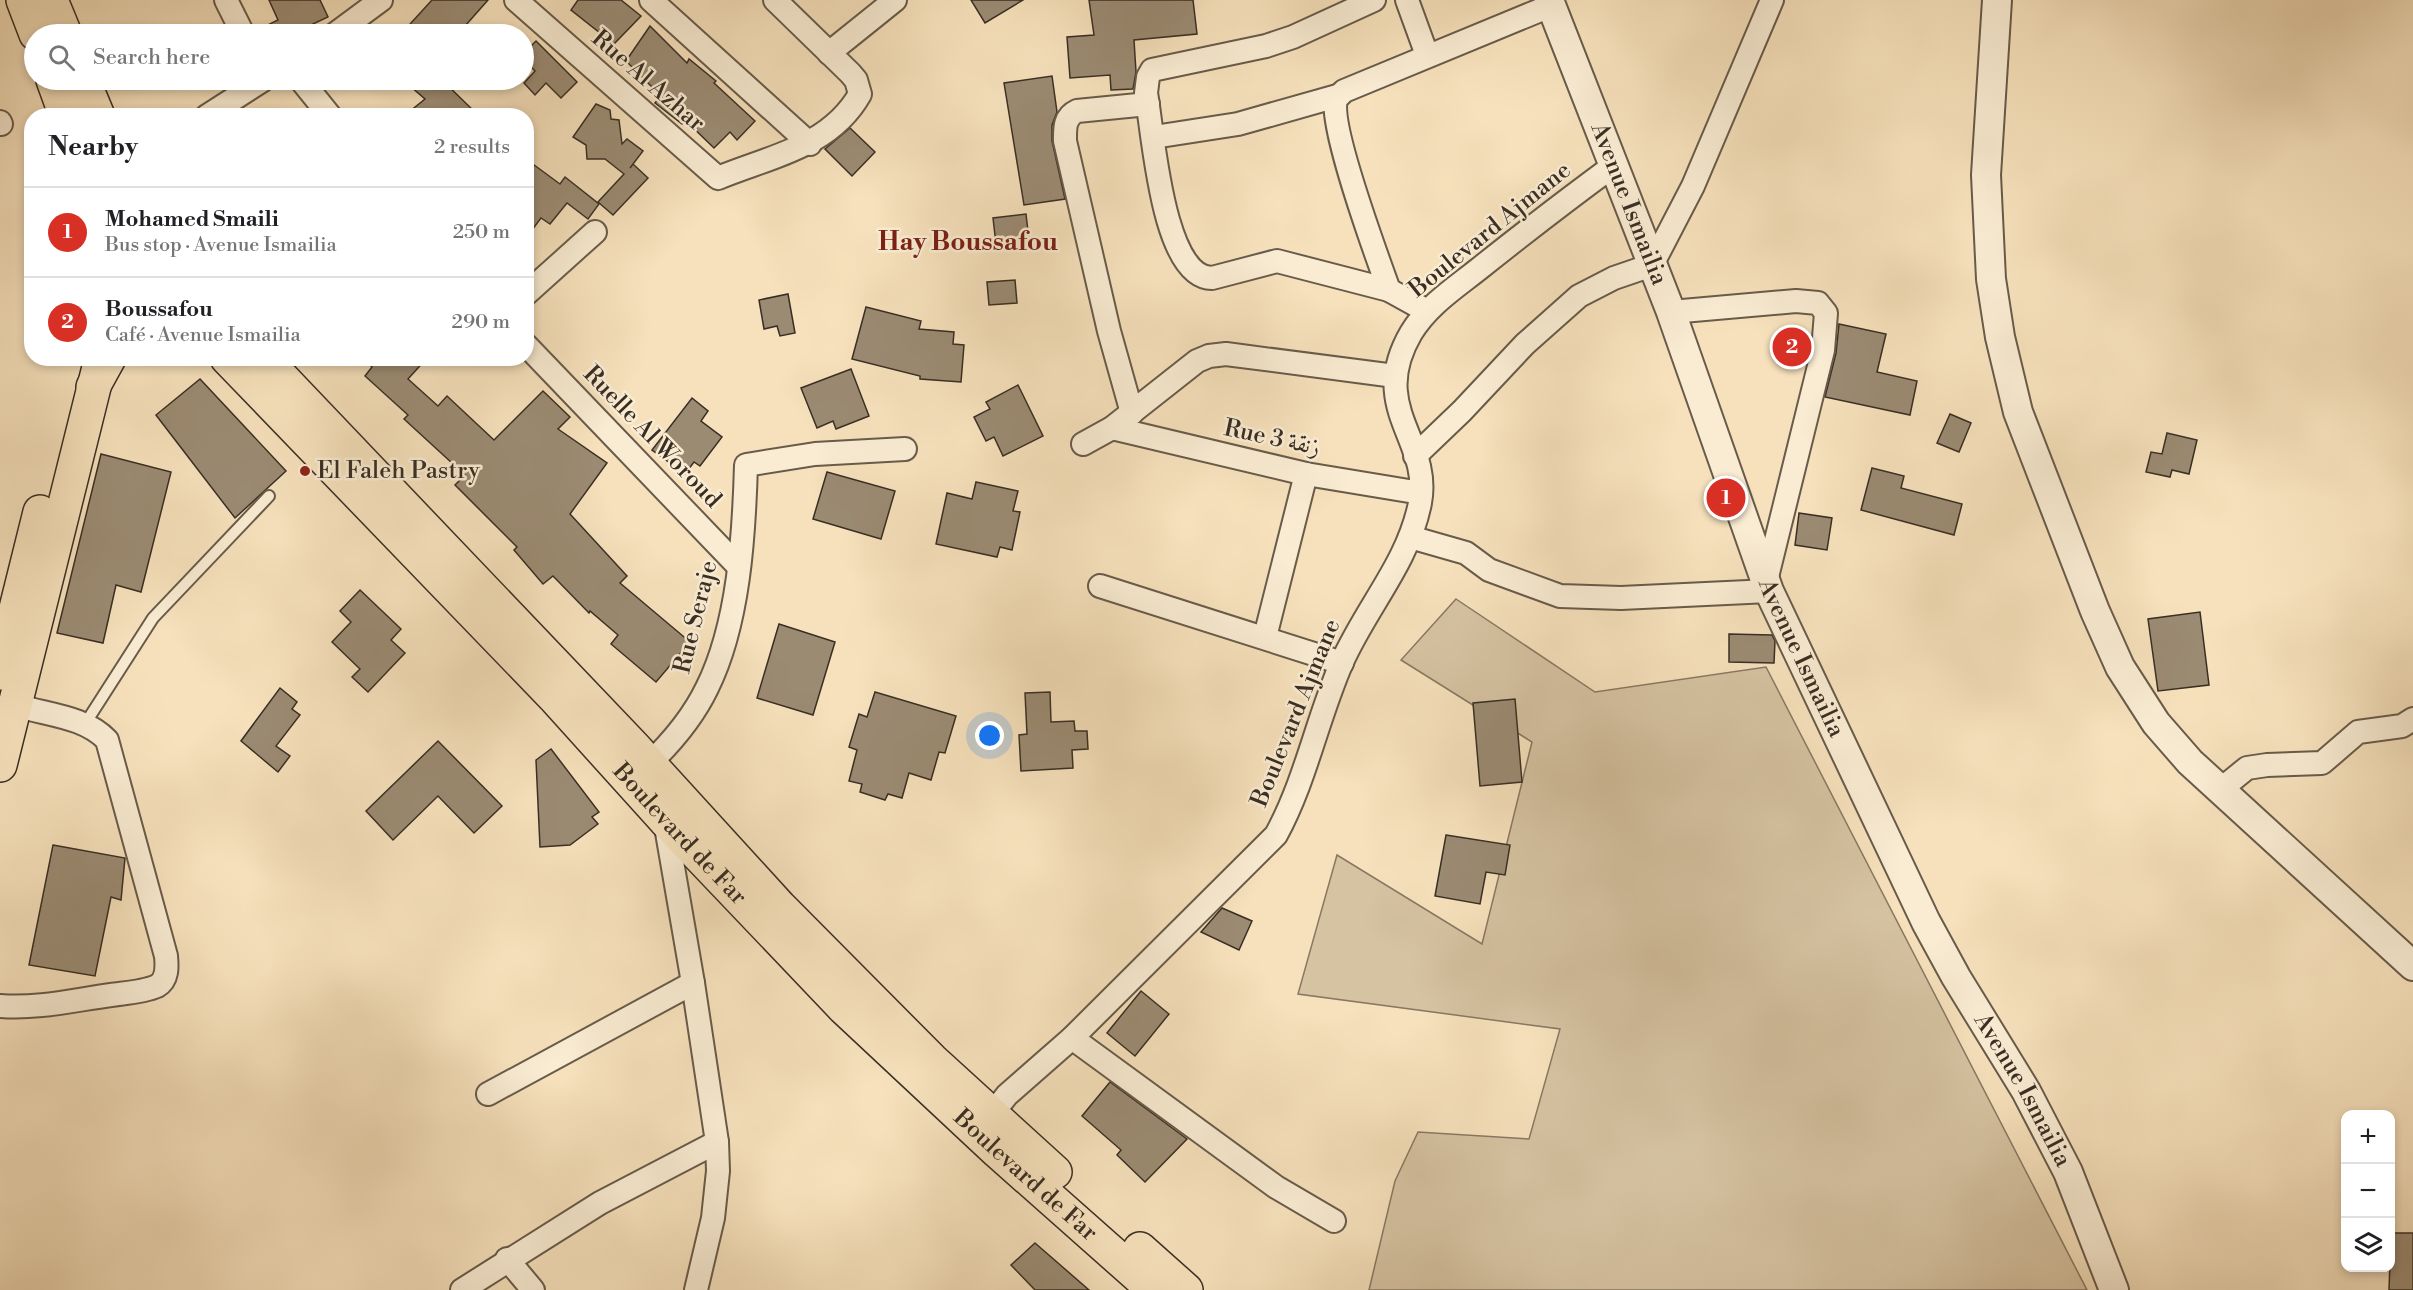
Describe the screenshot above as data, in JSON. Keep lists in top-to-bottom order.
{
  "streets": {
    "main road": ["Boulevard de Far"],
    "street": [
      "Rue Al Azhar",
      "Avenue Ismailia",
      "Boulevard Ajmane",
      "Ruelle Al Woroud",
      "Rue 3 زنقة",
      "Rue Seraje"
    ]
  },
  "crossings": [
    ["Avenue Ismailia", "Boulevard Ajmane"],
    ["Boulevard Ajmane", "Rue 3 زنقة"],
    ["Boulevard Ajmane", "Boulevard de Far"],
    ["Ruelle Al Woroud", "Rue Seraje"],
    ["Rue Seraje", "Boulevard de Far"]
  ],
  "districts": ["Hay Boussafou"],
  "places": ["El Faleh Pastry"],
  "page": {
    "search": "Search here",
    "heading": ["Nearby", "2 results"],
    "list": [
      {
        "mark": "1",
        "name": "Mohamed Smaili",
        "note": "Bus stop · Avenue Ismailia",
        "value": "250 m"
      },
      {
        "mark": "2",
        "name": "Boussafou",
        "note": "Café · Avenue Ismailia",
        "value": "290 m"
      }
    ],
    "pins": ["2", "1"],
    "map_buttons": ["+", "−"]
  }
}
